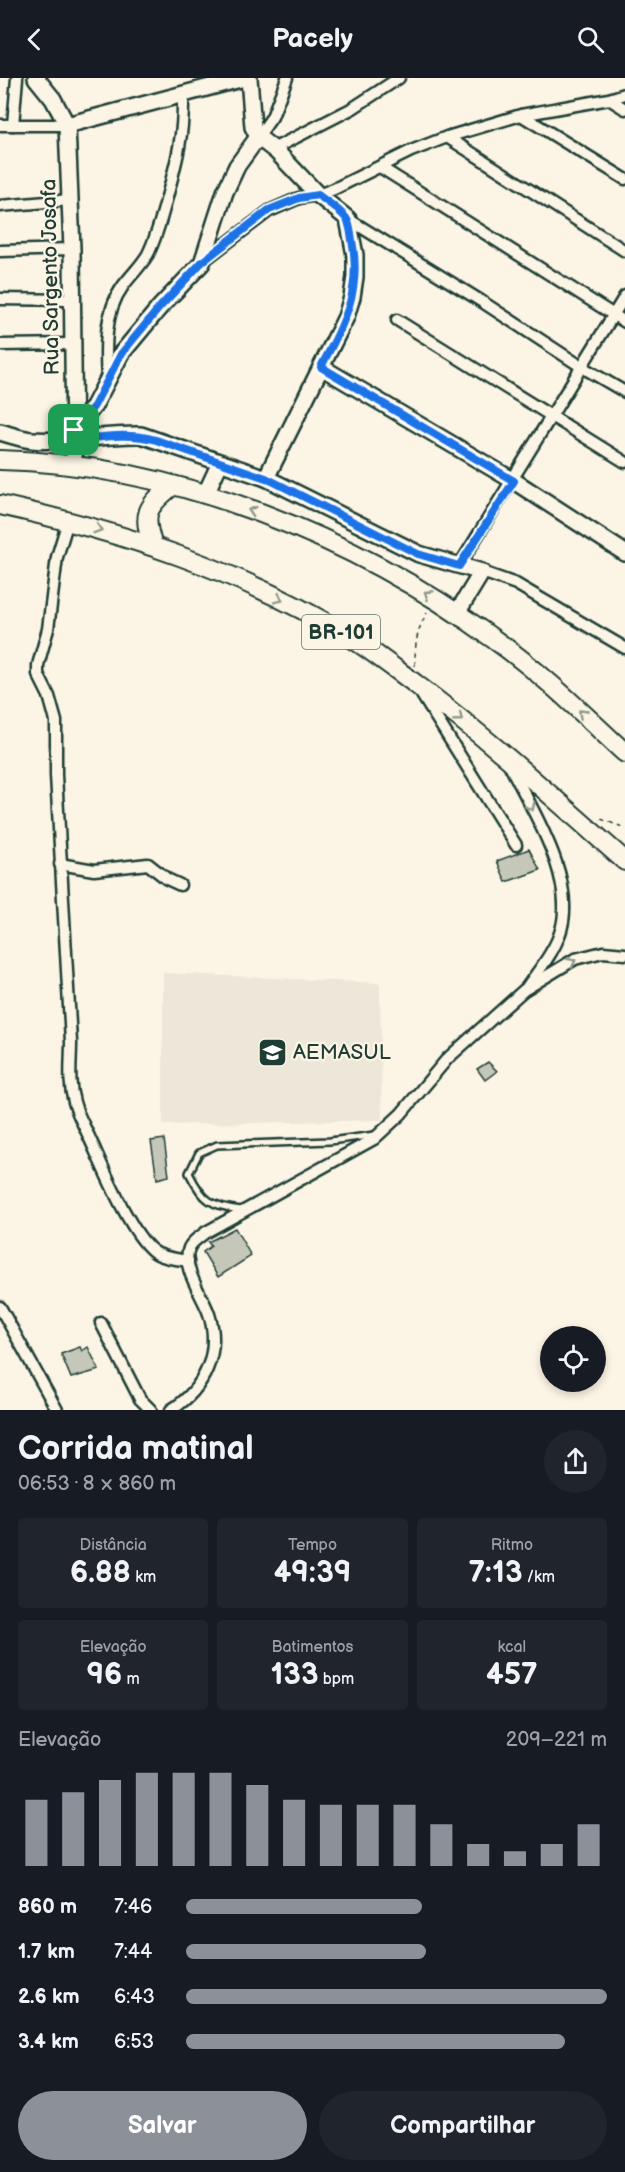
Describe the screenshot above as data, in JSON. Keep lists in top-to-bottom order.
{
  "streets": {
    "highway": ["BR-101"],
    "street": ["Rua Sargento Josafa"]
  },
  "places": {
    "school or university": ["AEMASUL"]
  },
  "page": {
    "header": "Pacely",
    "heading": ["Corrida matinal", "06:53 · 8 × 860 m"],
    "stats": [
      ["Distância", "6.88 km"],
      ["Tempo", "49:39"],
      ["Ritmo", "7:13 /km"],
      ["Elevação", "96 m"],
      ["Batimentos", "133 bpm"],
      ["kcal", "457"]
    ],
    "chart": ["Elevação", "209–221 m"],
    "list": [
      {
        "name": "860 m",
        "note": "7:46"
      },
      {
        "name": "1.7 km",
        "note": "7:44"
      },
      {
        "name": "2.6 km",
        "note": "6:43"
      },
      {
        "name": "3.4 km",
        "note": "6:53"
      }
    ],
    "buttons": ["Salvar", "Compartilhar"]
  }
}
